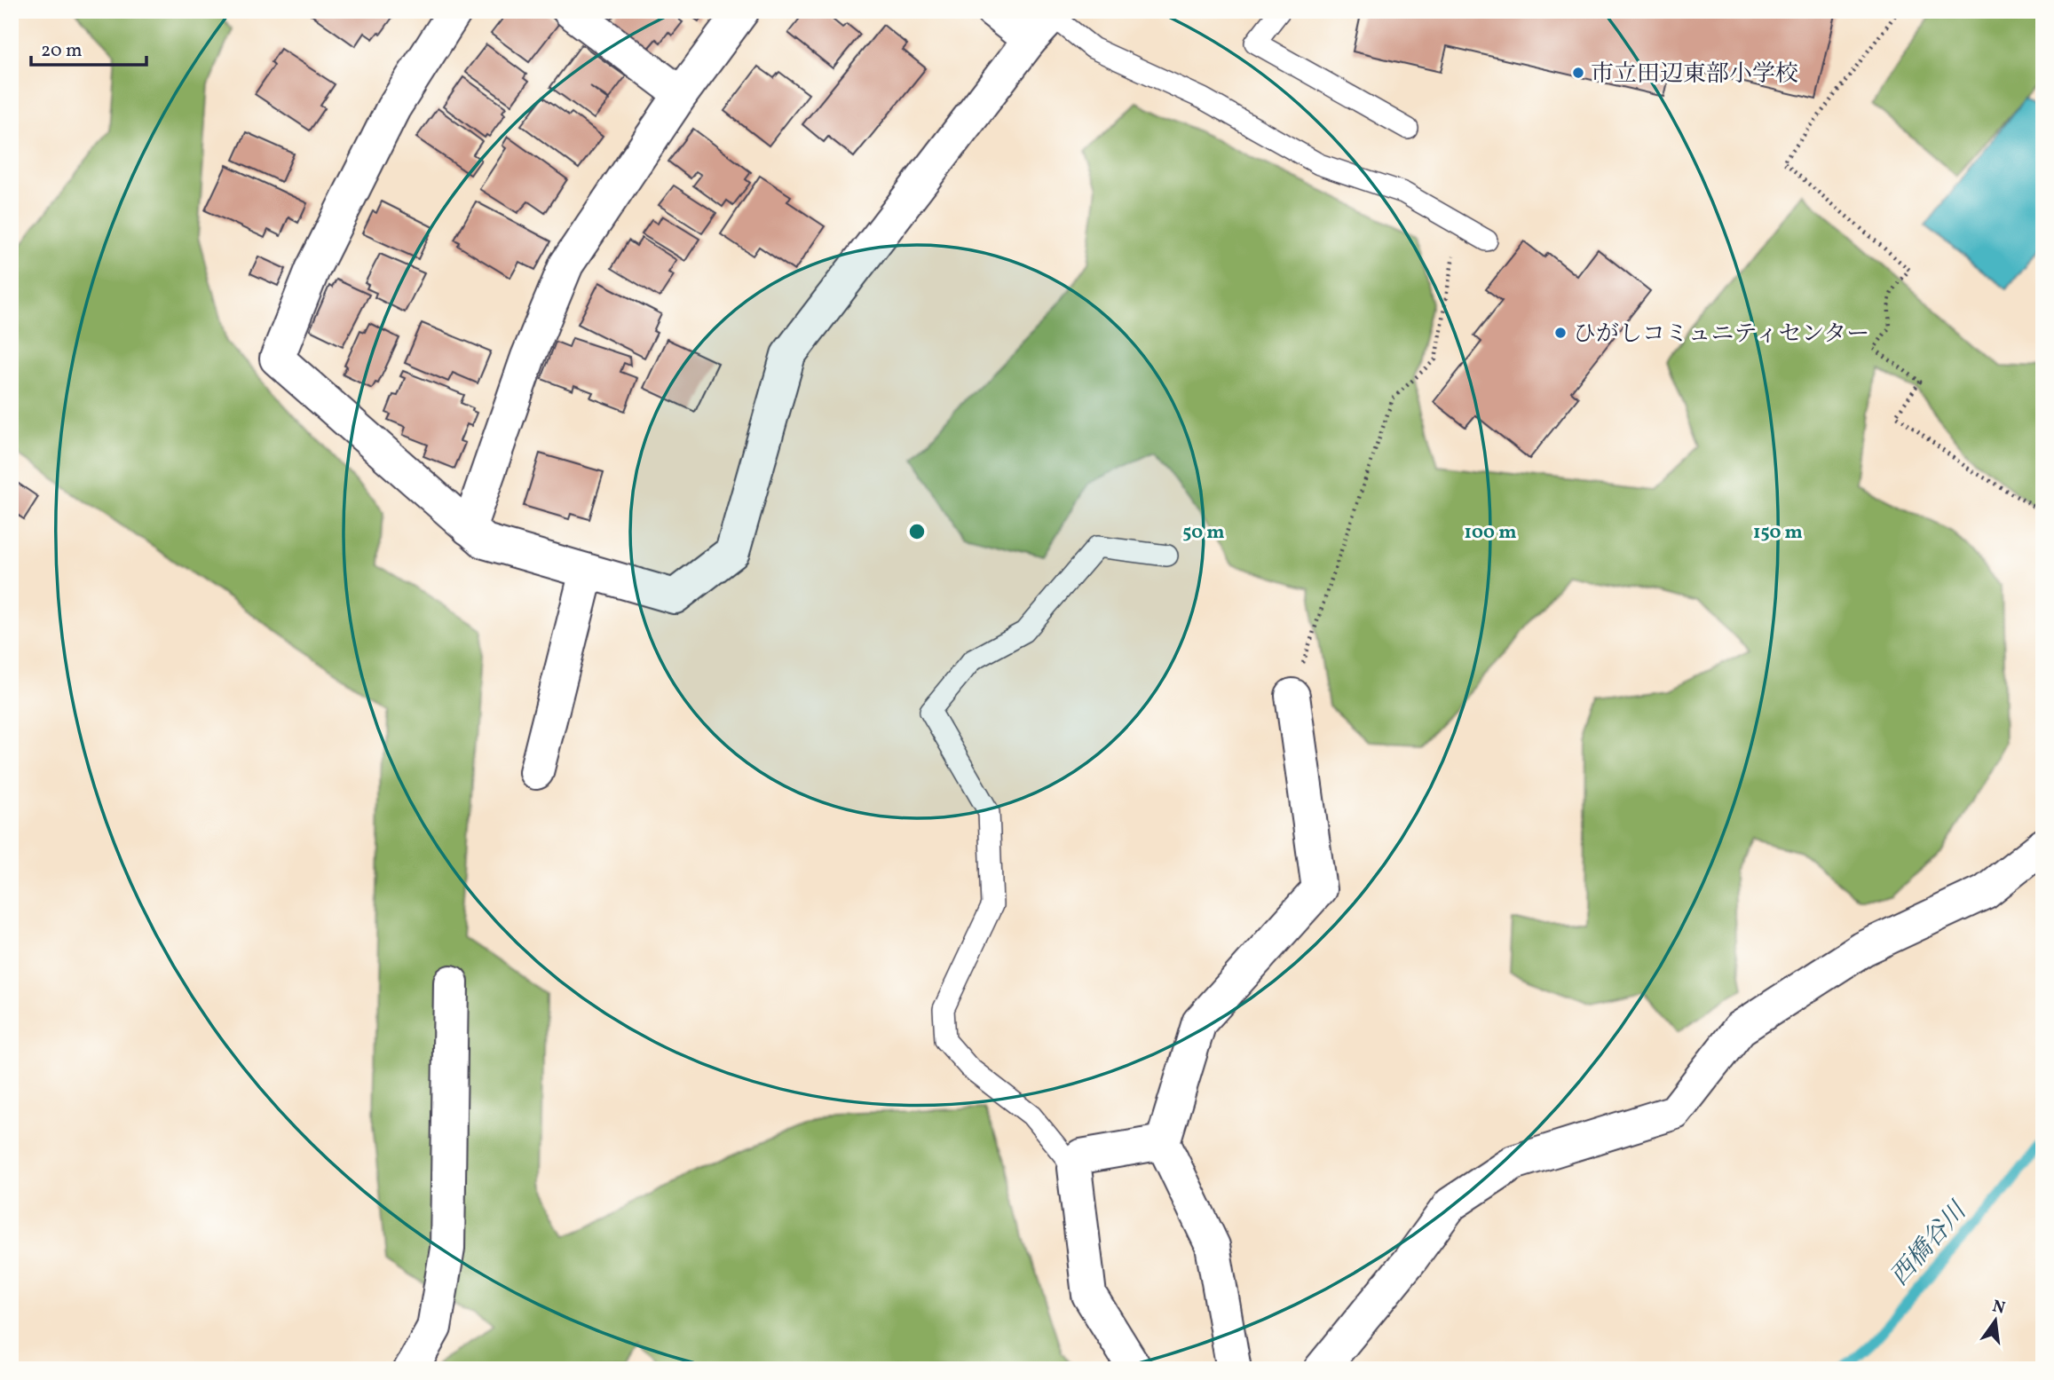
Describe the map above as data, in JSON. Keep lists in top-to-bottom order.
{
  "water": ["西橋谷川"],
  "places": ["市立田辺東部小学校", "ひがしコミュニティセンター"],
  "scale_bar": "20 m",
  "north": "top",
  "rings": ["50 m", "100 m", "150 m"]
}
